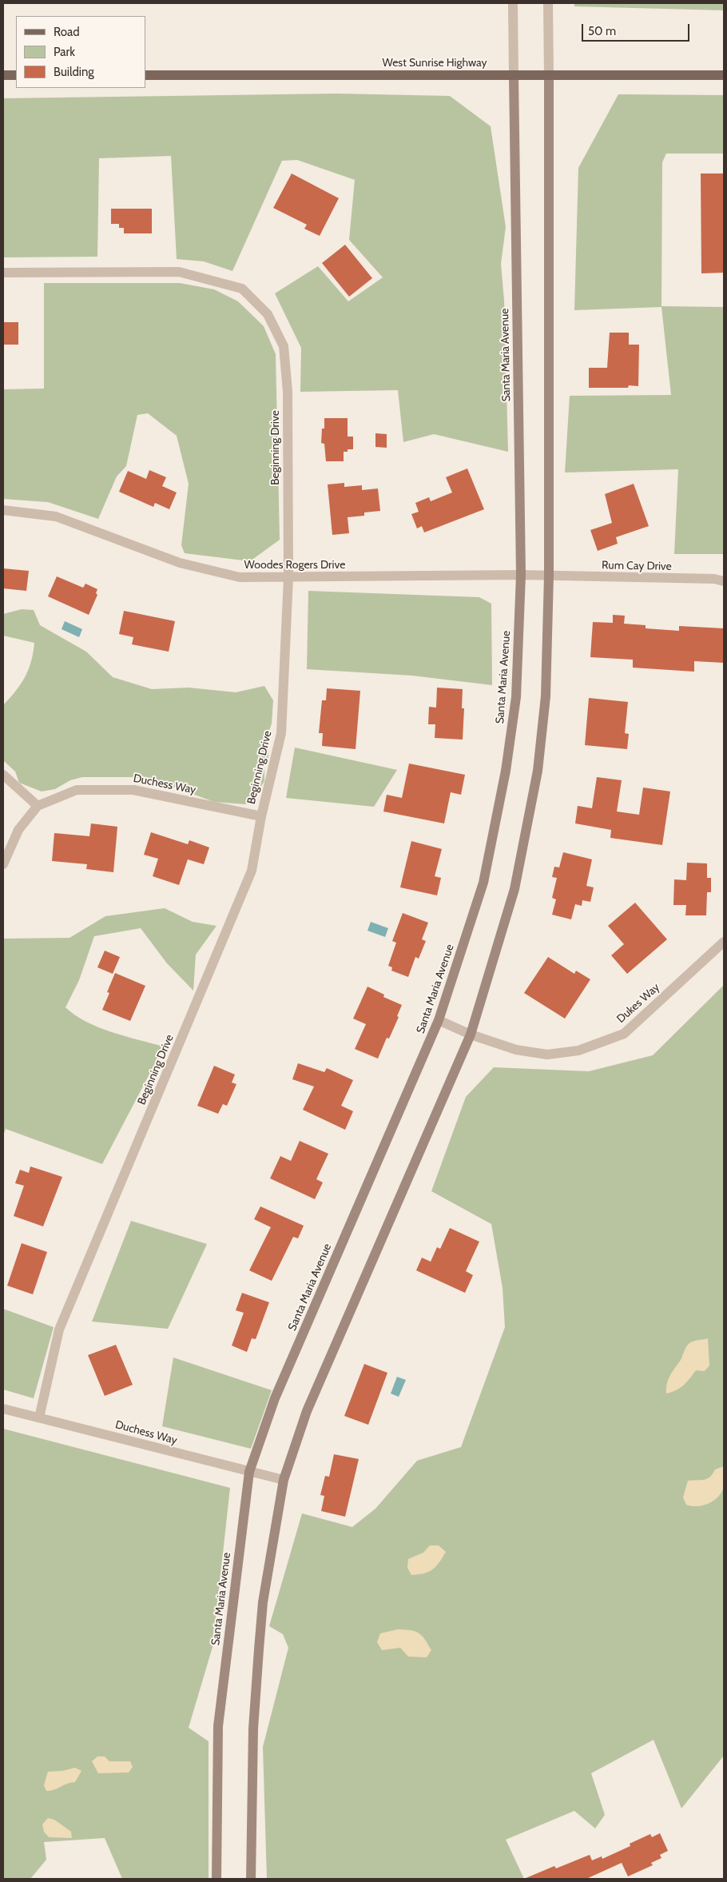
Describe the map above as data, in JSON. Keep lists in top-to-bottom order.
{
  "streets": {
    "main road": ["West Sunrise Highway"],
    "street": [
      "Santa Maria Avenue",
      "Beginning Drive",
      "Woodes Rogers Drive",
      "Rum Cay Drive",
      "Duchess Way",
      "Dukes Way"
    ]
  },
  "crossings": [
    ["West Sunrise Highway", "Santa Maria Avenue"],
    ["Santa Maria Avenue", "Woodes Rogers Drive"],
    ["Santa Maria Avenue", "Duchess Way"],
    ["Santa Maria Avenue", "Dukes Way"],
    ["Beginning Drive", "Woodes Rogers Drive"],
    ["Beginning Drive", "Duchess Way"],
    ["Woodes Rogers Drive", "Rum Cay Drive"]
  ],
  "legend": ["Road", "Park", "Building"],
  "scale_bar": "50 m"
}
